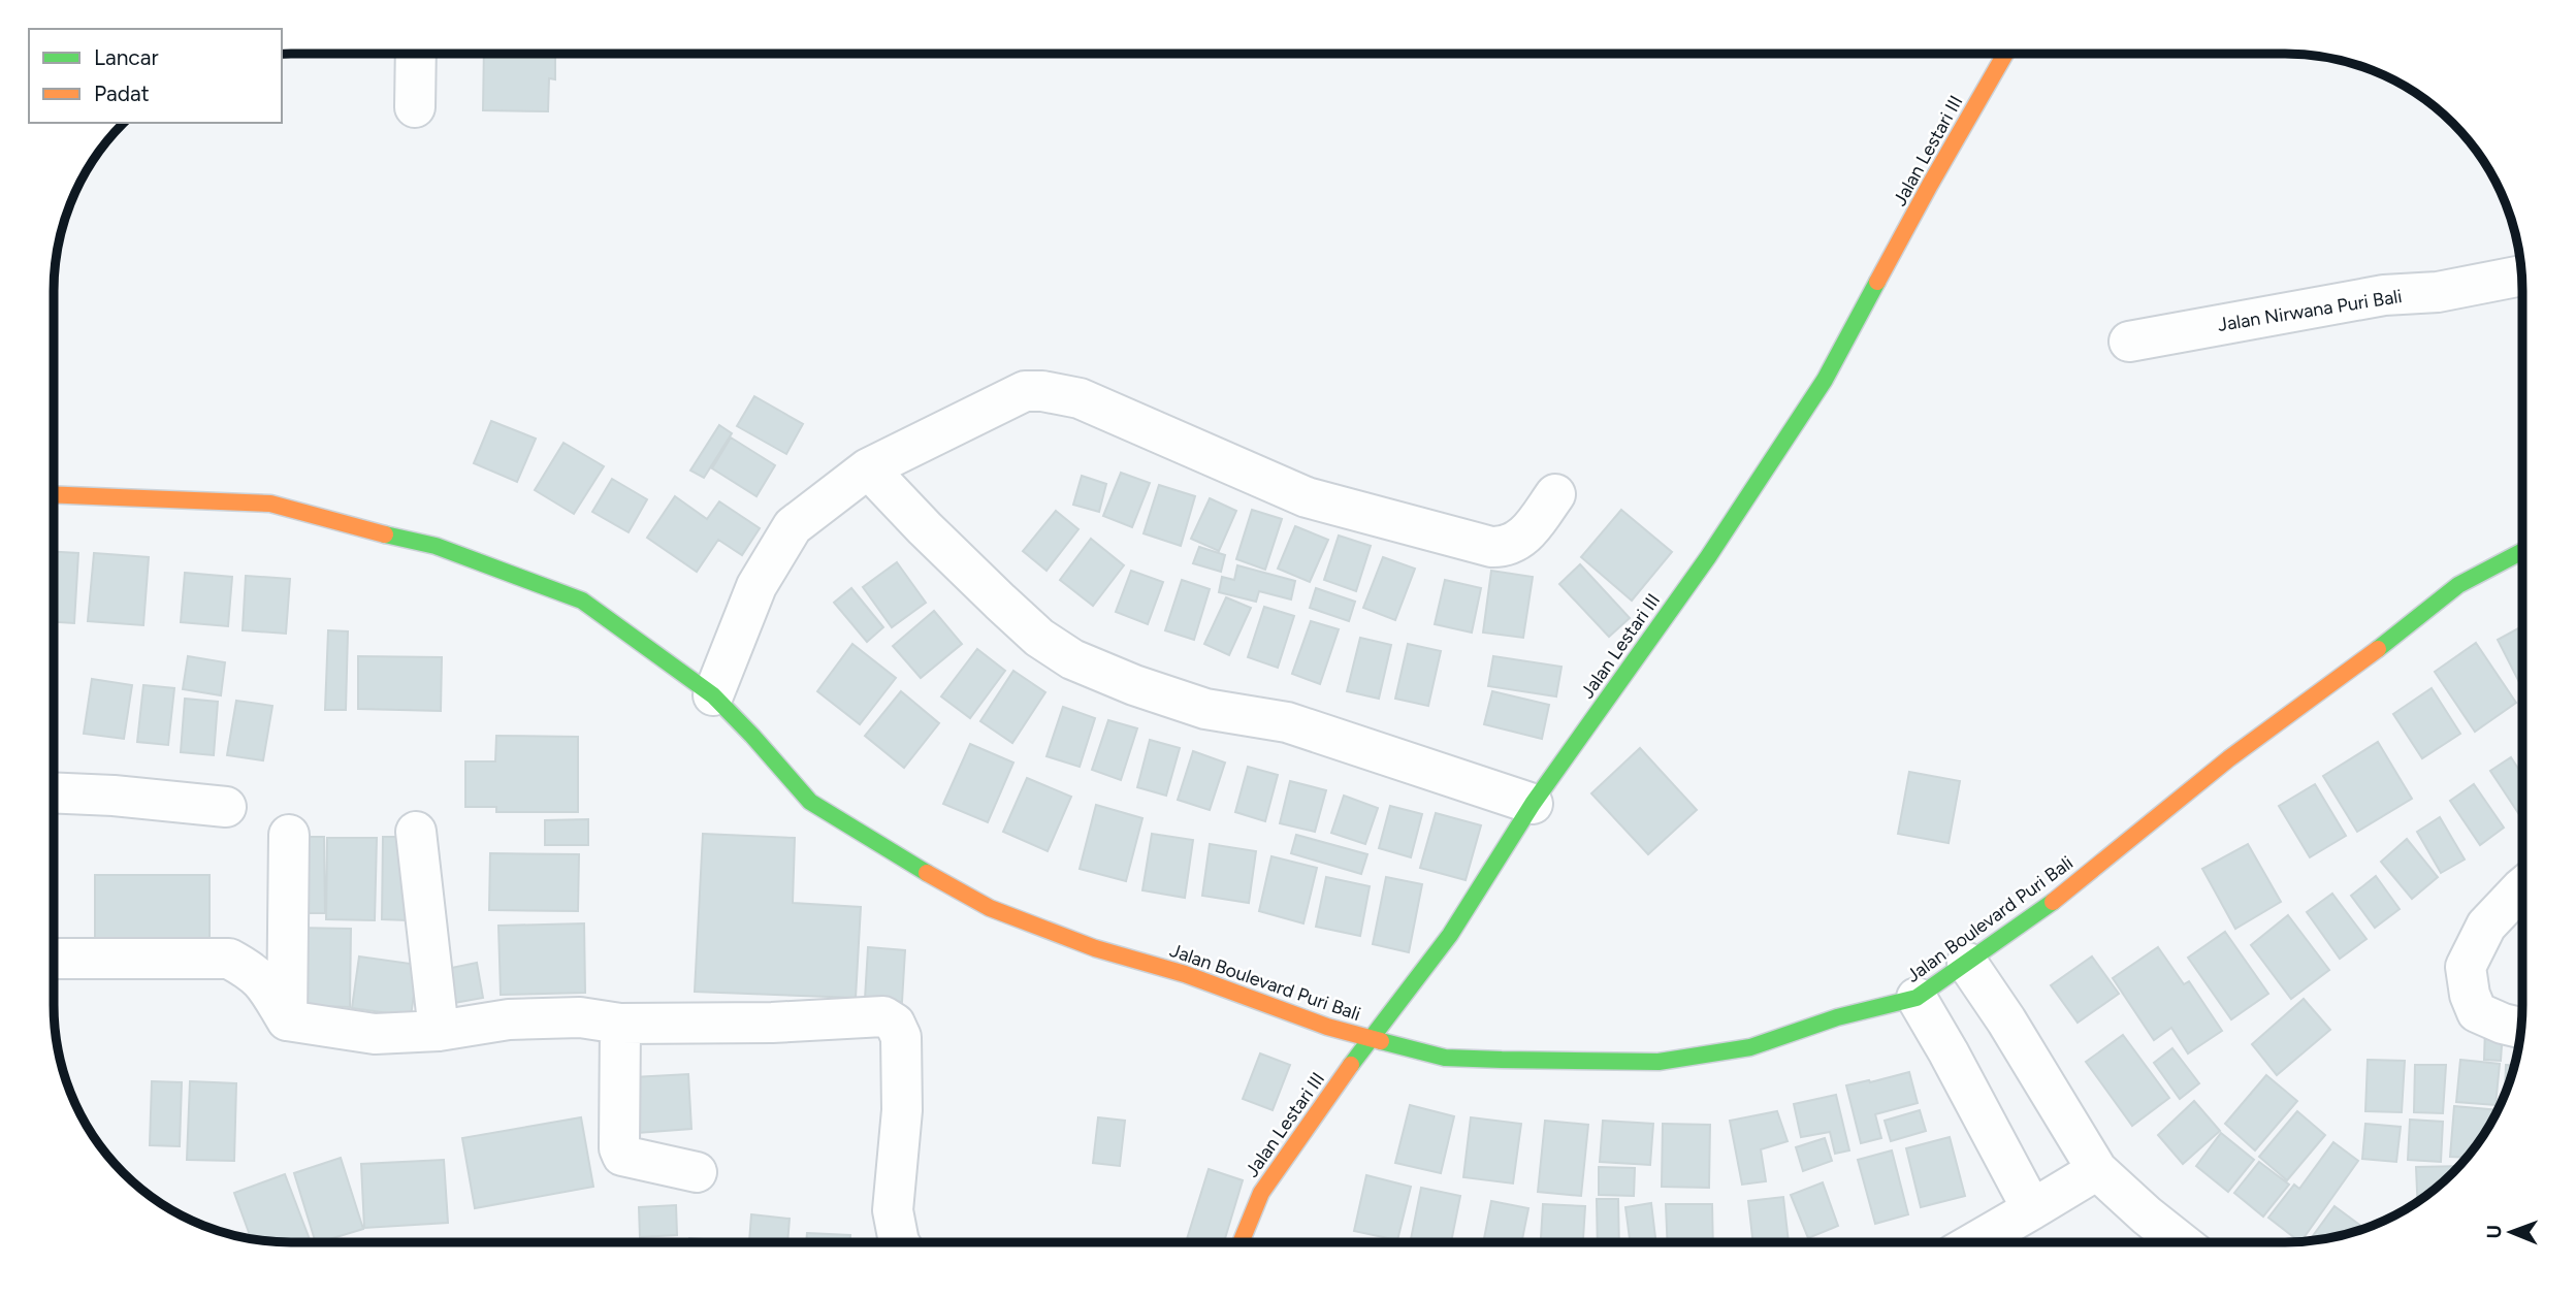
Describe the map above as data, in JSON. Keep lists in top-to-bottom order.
{
  "streets": {
    "street": ["Jalan Lestari III", "Jalan Nirwana Puri Bali", "Jalan Boulevard Puri Bali"]
  },
  "crossings": [
    ["Jalan Lestari III", "Jalan Boulevard Puri Bali"]
  ],
  "legend": ["Lancar", "Padat"],
  "north": "left"
}
